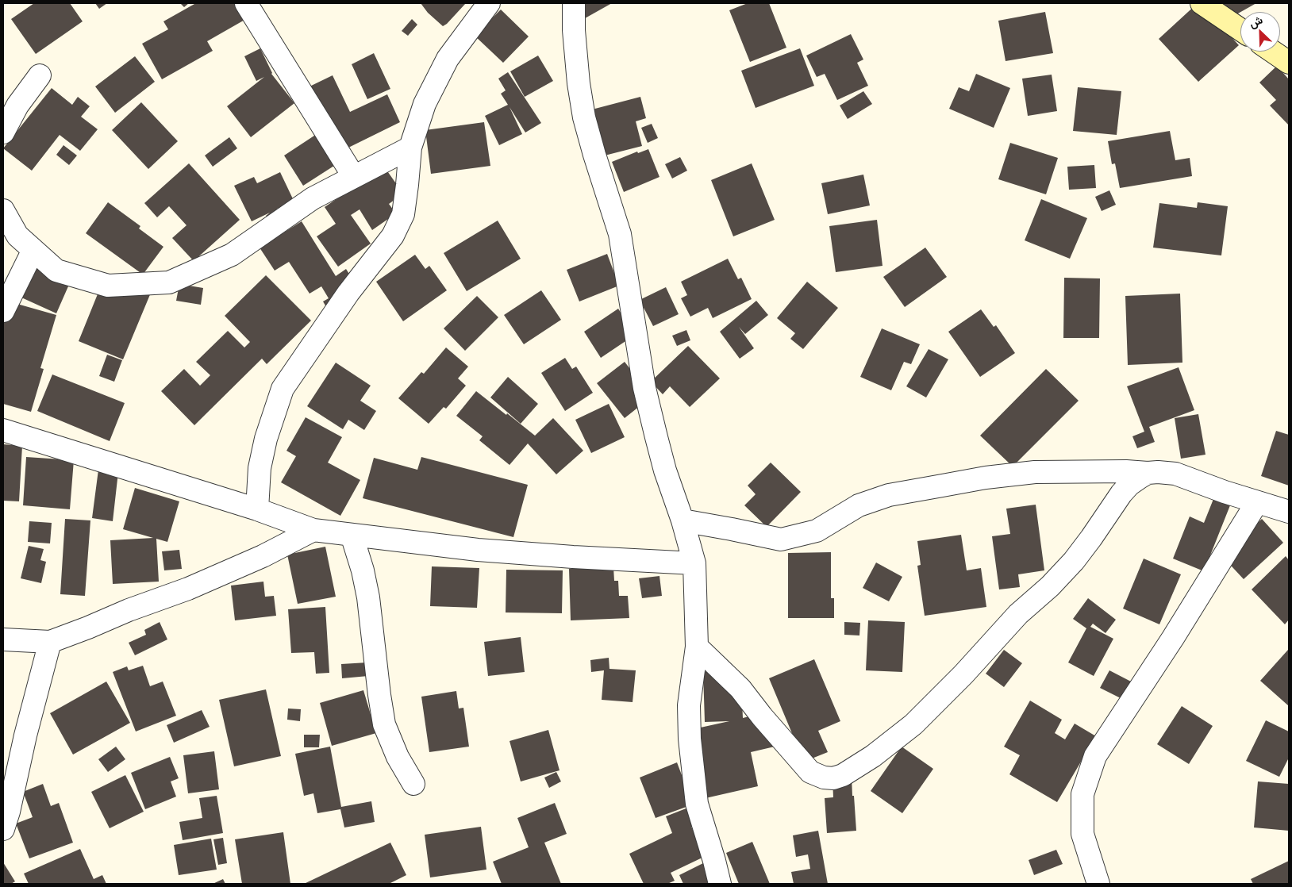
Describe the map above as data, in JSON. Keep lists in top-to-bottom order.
{
  "north": "top left"
}
